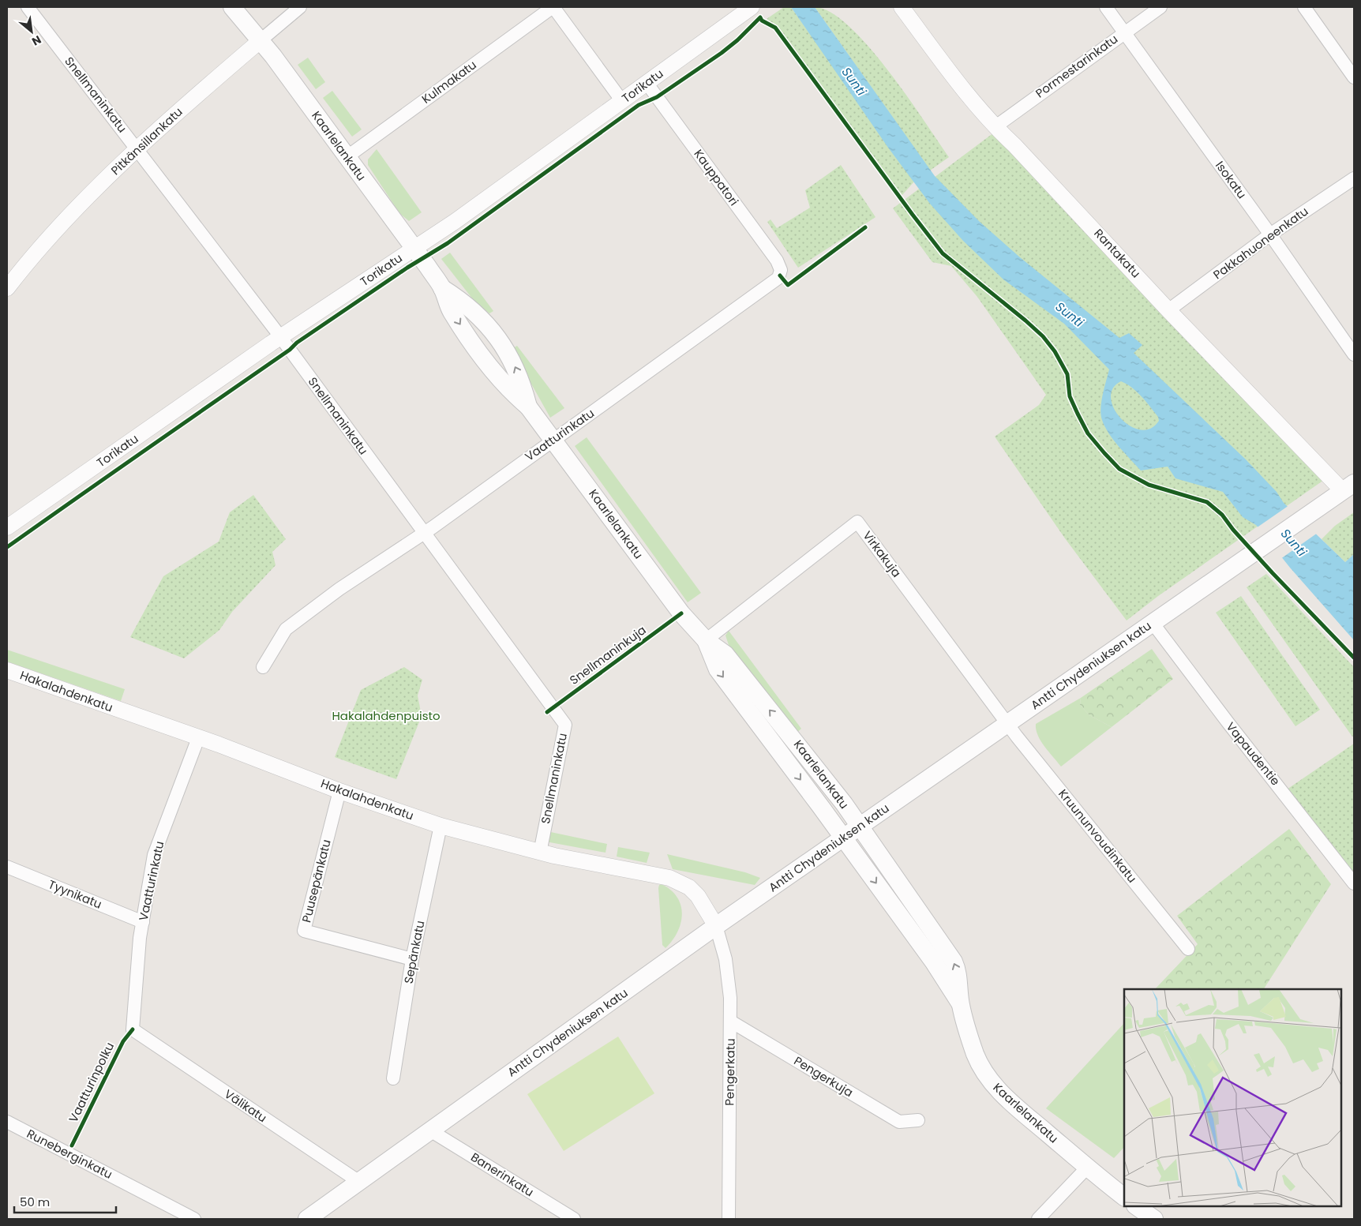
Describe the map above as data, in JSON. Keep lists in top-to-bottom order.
{
  "streets": {
    "main road": ["Kaarlelankatu", "Antti Chydeniuksen katu"],
    "street": [
      "Pormestarinkatu",
      "Kulmakatu",
      "Torikatu",
      "Snellmaninkatu",
      "Pitkänsillankatu",
      "Kauppatori",
      "Isokatu",
      "Pakkahuoneenkatu",
      "Rantakatu",
      "Vaatturinkatu",
      "Virkakuja",
      "Hakalahdenkatu",
      "Vapaudentie",
      "Kruununvoudinkatu",
      "Puusepänkatu",
      "Tyynikatu",
      "Sepänkatu",
      "Pengerkatu",
      "Pengerkuja",
      "Välikatu",
      "Runeberginkatu",
      "Banerinkatu"
    ],
    "cycle path": ["Snellmaninkuja", "Vaatturinpolku"]
  },
  "crossings": [
    ["Pormestarinkatu", "Isokatu"],
    ["Pormestarinkatu", "Rantakatu"],
    ["Kulmakatu", "Torikatu"],
    ["Kulmakatu", "Kaarlelankatu"],
    ["Torikatu", "Snellmaninkatu"],
    ["Torikatu", "Kaarlelankatu"],
    ["Torikatu", "Kauppatori"],
    ["Snellmaninkatu", "Pitkänsillankatu"],
    ["Snellmaninkatu", "Vaatturinkatu"],
    ["Snellmaninkatu", "Hakalahdenkatu"],
    ["Pitkänsillankatu", "Kaarlelankatu"],
    ["Kaarlelankatu", "Vaatturinkatu"],
    ["Kaarlelankatu", "Virkakuja"],
    ["Kaarlelankatu", "Antti Chydeniuksen katu"],
    ["Kauppatori", "Vaatturinkatu"],
    ["Isokatu", "Pakkahuoneenkatu"],
    ["Pakkahuoneenkatu", "Rantakatu"],
    ["Rantakatu", "Antti Chydeniuksen katu"],
    ["Vaatturinkatu", "Hakalahdenkatu"],
    ["Vaatturinkatu", "Tyynikatu"],
    ["Vaatturinkatu", "Välikatu"],
    ["Virkakuja", "Antti Chydeniuksen katu"],
    ["Virkakuja", "Kruununvoudinkatu"],
    ["Antti Chydeniuksen katu", "Hakalahdenkatu"],
    ["Antti Chydeniuksen katu", "Vapaudentie"],
    ["Antti Chydeniuksen katu", "Kruununvoudinkatu"],
    ["Antti Chydeniuksen katu", "Pengerkatu"],
    ["Antti Chydeniuksen katu", "Välikatu"],
    ["Antti Chydeniuksen katu", "Banerinkatu"],
    ["Hakalahdenkatu", "Puusepänkatu"],
    ["Hakalahdenkatu", "Sepänkatu"],
    ["Hakalahdenkatu", "Pengerkatu"],
    ["Puusepänkatu", "Sepänkatu"],
    ["Pengerkatu", "Pengerkuja"]
  ],
  "water": ["Sunti"],
  "parks": ["Hakalahdenpuisto"],
  "scale_bar": "50 m",
  "north": "bottom right"
}
